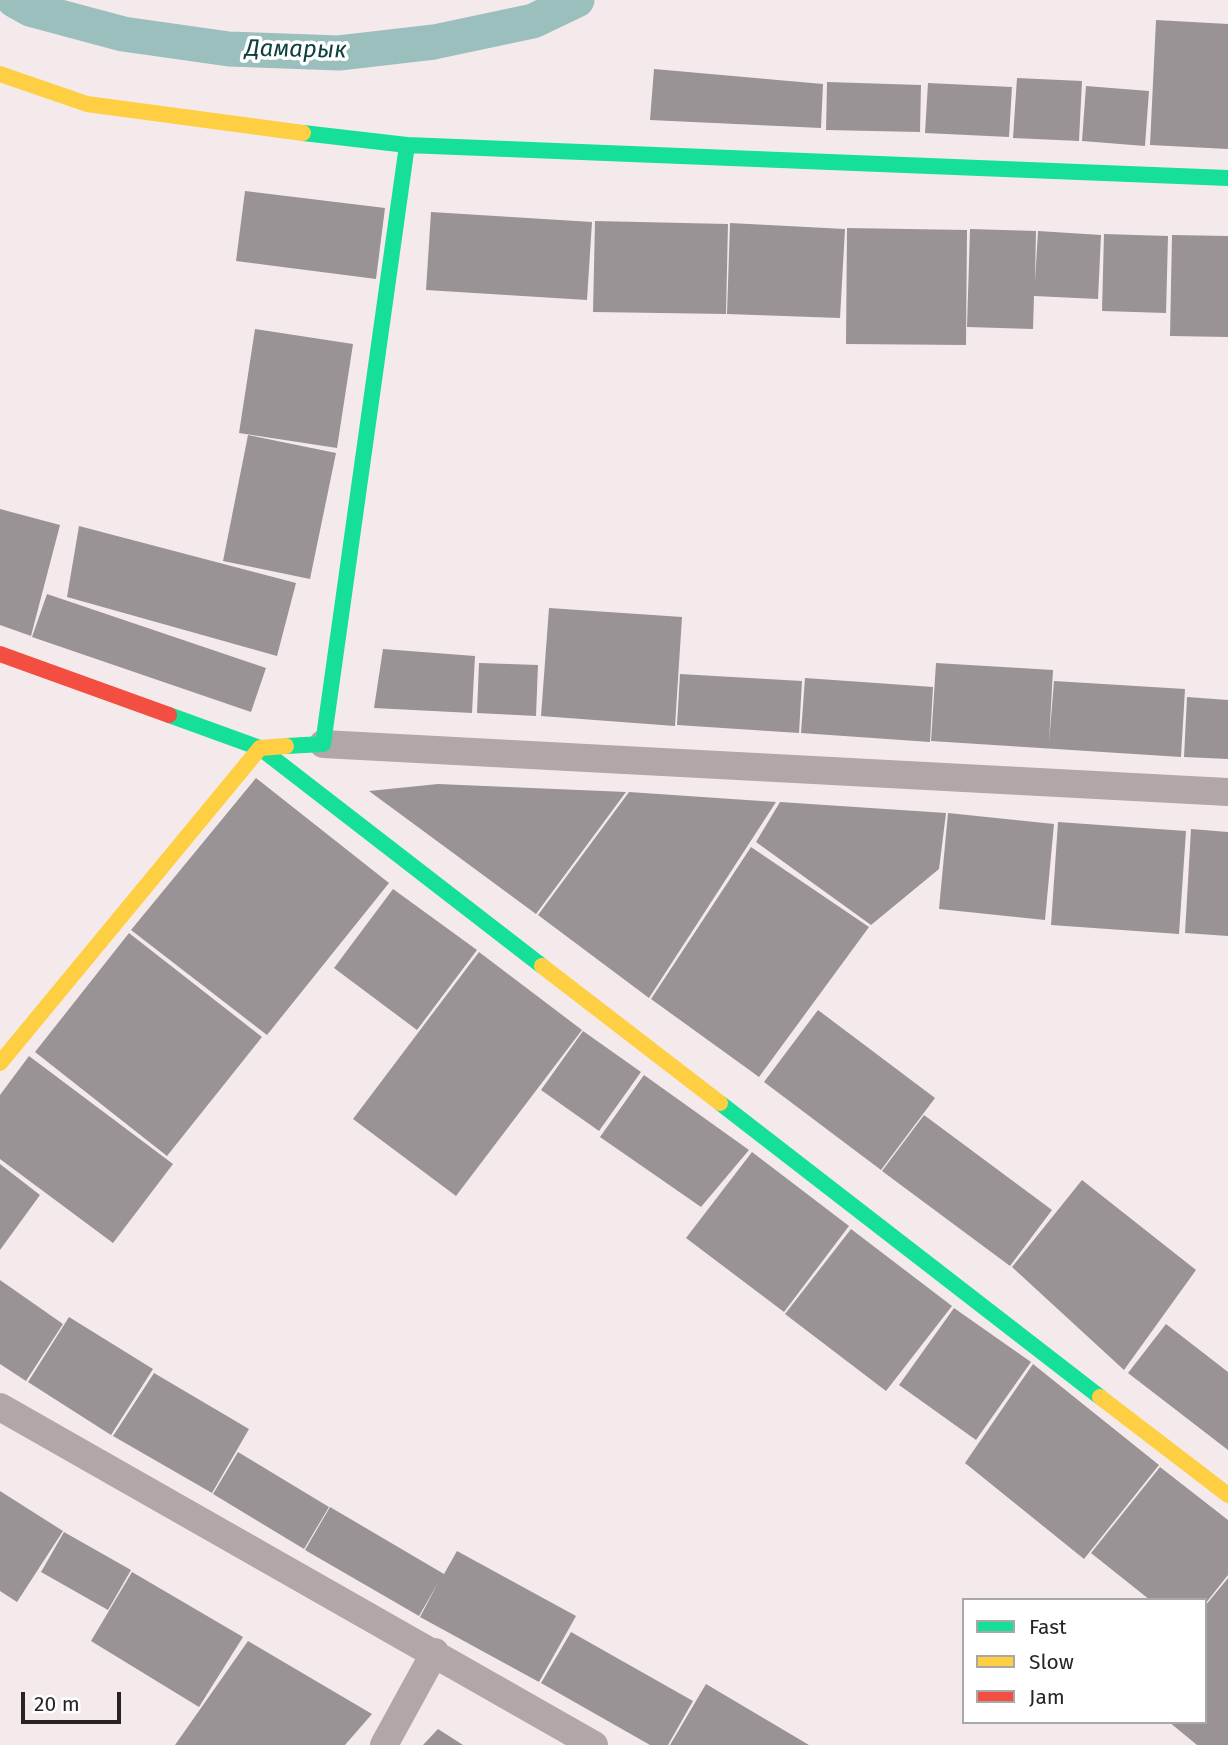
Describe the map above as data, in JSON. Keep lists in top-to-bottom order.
{
  "water": ["Дамарык"],
  "legend": ["Fast", "Slow", "Jam"],
  "scale_bar": "20 m"
}
